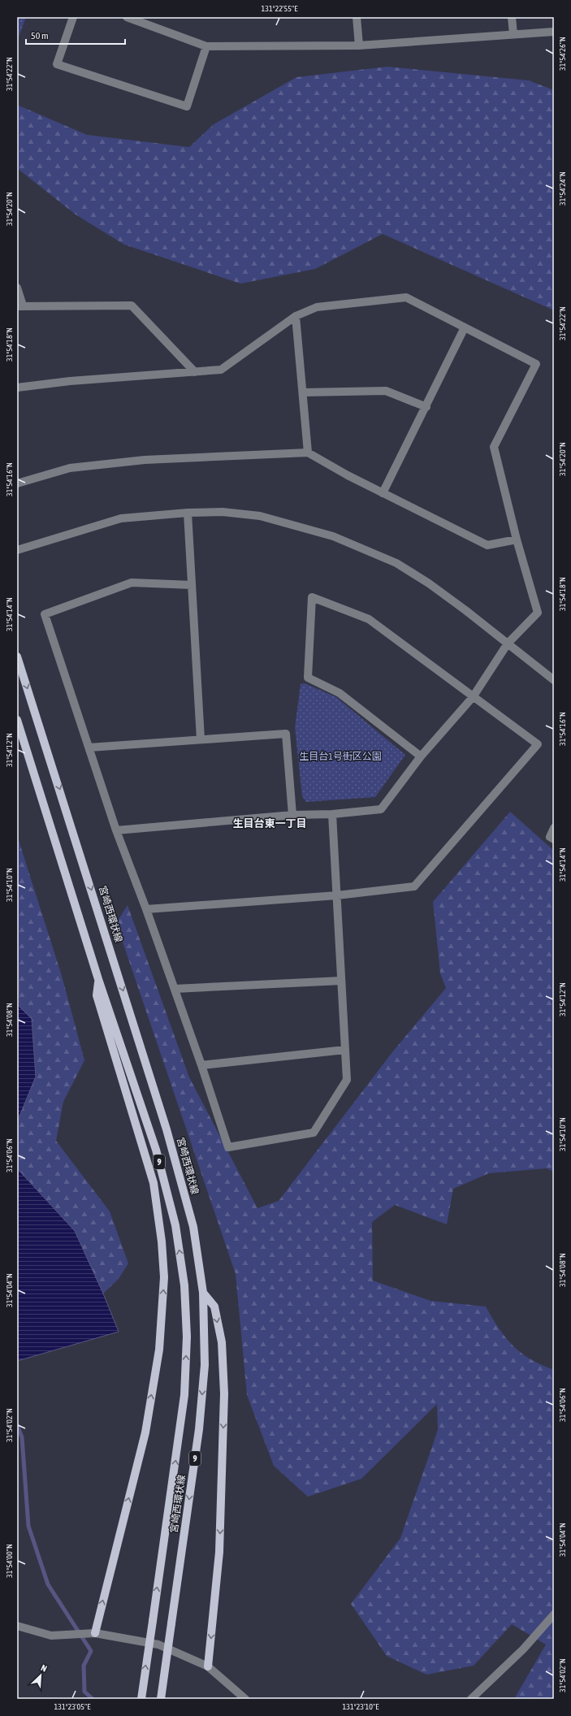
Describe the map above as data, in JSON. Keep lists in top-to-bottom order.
{
  "streets": {
    "main road": ["宮崎西環状線", "9"]
  },
  "districts": ["生目台東一丁目"],
  "parks": ["生目台1号街区公園"],
  "scale_bar": "50 m",
  "north": "top right",
  "coordinates": [
    "131°22'55\"E",
    "31°54'26\"N",
    "31°54'22\"N",
    "31°54'24\"N",
    "31°54'20\"N",
    "31°54'18\"N",
    "31°54'16\"N",
    "31°54'14\"N",
    "31°54'12\"N",
    "31°54'10\"N",
    "31°54'08\"N",
    "31°54'06\"N",
    "31°54'04\"N",
    "31°54'02\"N",
    "31°54'00\"N",
    "131°23'05\"E",
    "131°23'10\"E"
  ]
}
